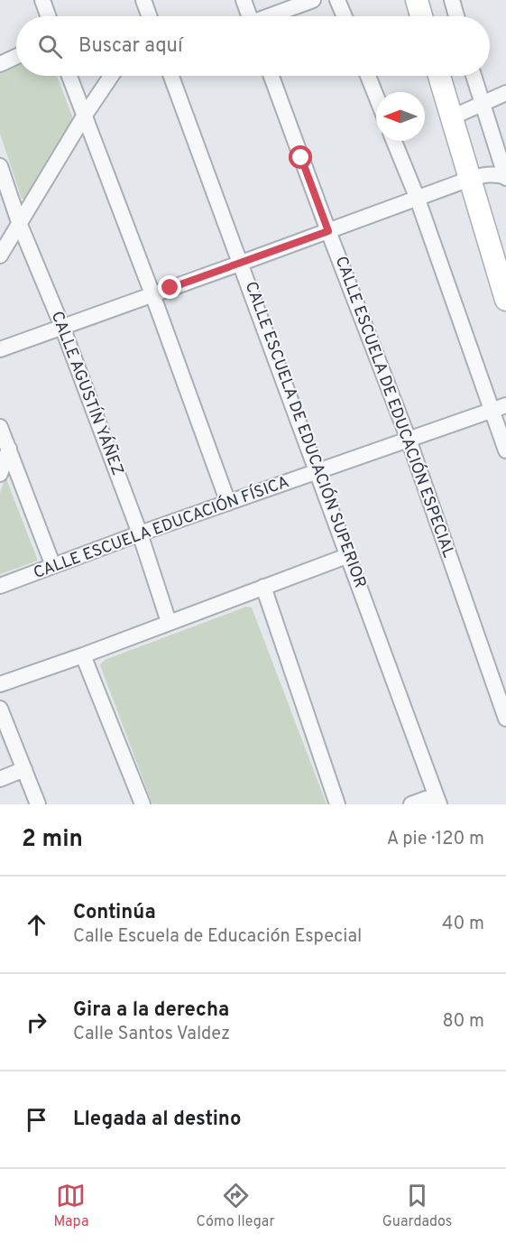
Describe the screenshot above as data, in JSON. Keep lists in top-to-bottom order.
{
  "streets": {
    "street": [
      "CALLE AGUSTÍN YÁÑEZ",
      "CALLE ESCUELA DE EDUCACIÓN ESPECIAL",
      "CALLE ESCUELA DE EDUCACIÓN SUPERIOR",
      "CALLE ESCUELA EDUCACIÓN FÍSICA"
    ]
  },
  "crossings": [
    ["CALLE AGUSTÍN YÁÑEZ", "CALLE ESCUELA EDUCACIÓN FÍSICA"],
    ["CALLE ESCUELA DE EDUCACIÓN ESPECIAL", "CALLE ESCUELA EDUCACIÓN FÍSICA"],
    ["CALLE ESCUELA DE EDUCACIÓN SUPERIOR", "CALLE ESCUELA EDUCACIÓN FÍSICA"]
  ],
  "north": "left",
  "page": {
    "search": "Buscar aquí",
    "heading": ["2 min", "A pie · 120 m"],
    "list": [
      ["Continúa", "Calle Escuela de Educación Especial", "40 m"],
      ["Gira a la derecha", "Calle Santos Valdez", "80 m"],
      "Llegada al destino"
    ],
    "nav": ["Mapa", "Cómo llegar", "Guardados"]
  }
}
